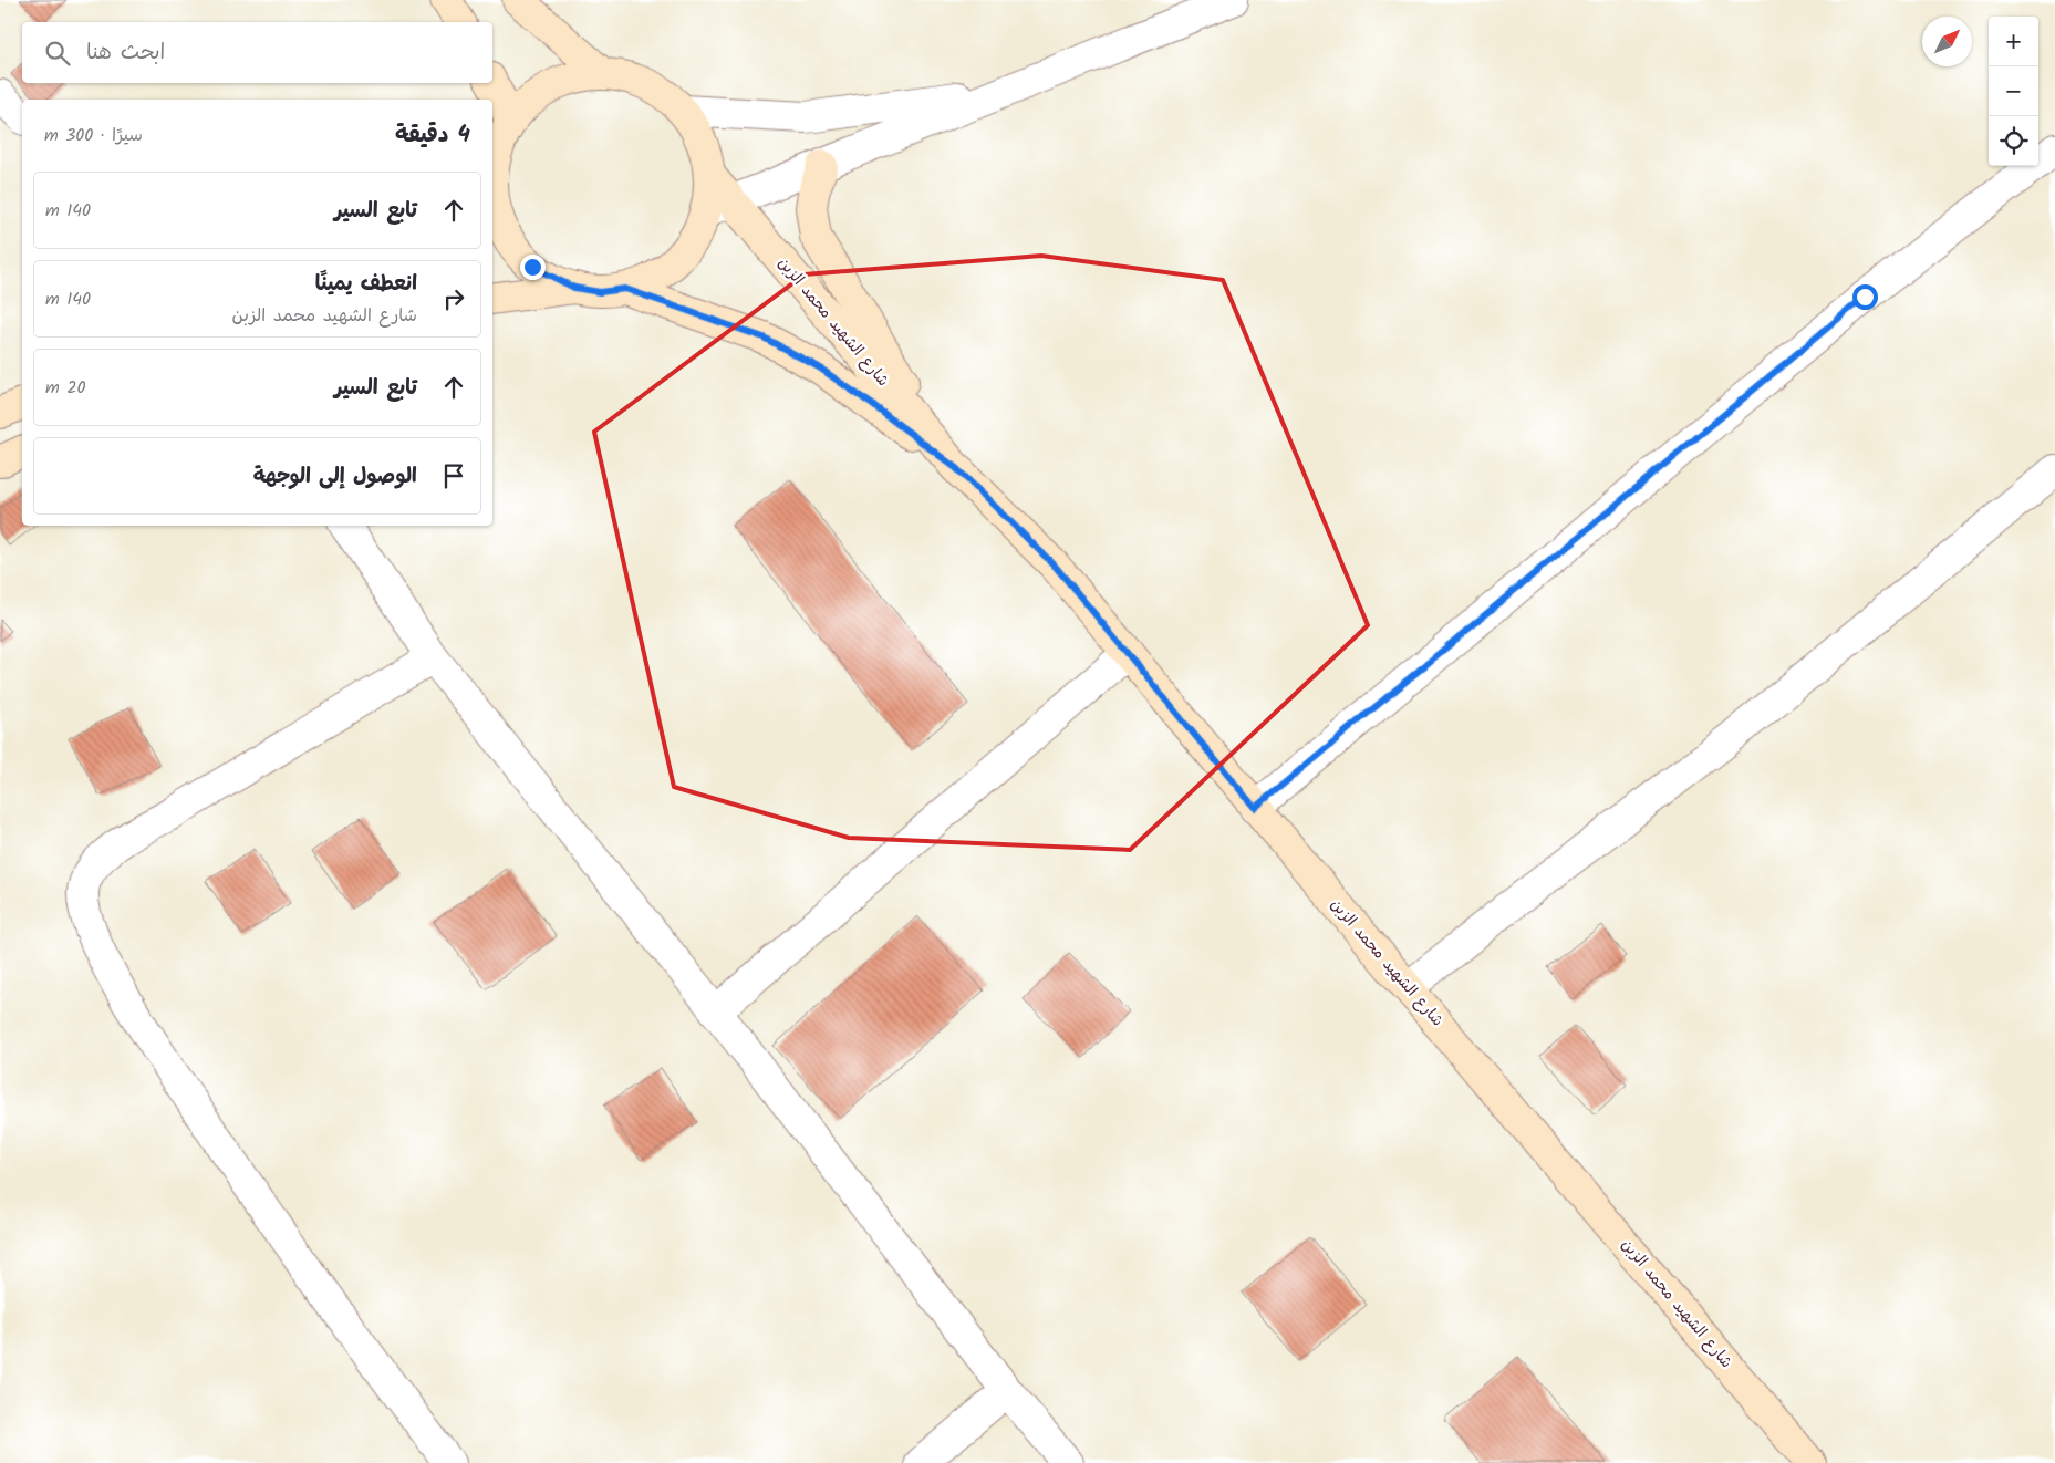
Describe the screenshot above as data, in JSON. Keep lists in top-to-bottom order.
{
  "streets": {
    "street": ["شارع الشهيد محمد الزبن"]
  },
  "north": "top right",
  "page": {
    "map_buttons": ["+", "−"],
    "search": "ابحث هنا",
    "heading": ["4 دقيقة", "سيرًا · 300 m"],
    "list": [
      ["تابع السير", "140 m"],
      ["انعطف يمينًا", "شارع الشهيد محمد الزبن", "140 m"],
      ["تابع السير", "20 m"],
      "الوصول إلى الوجهة"
    ]
  }
}
